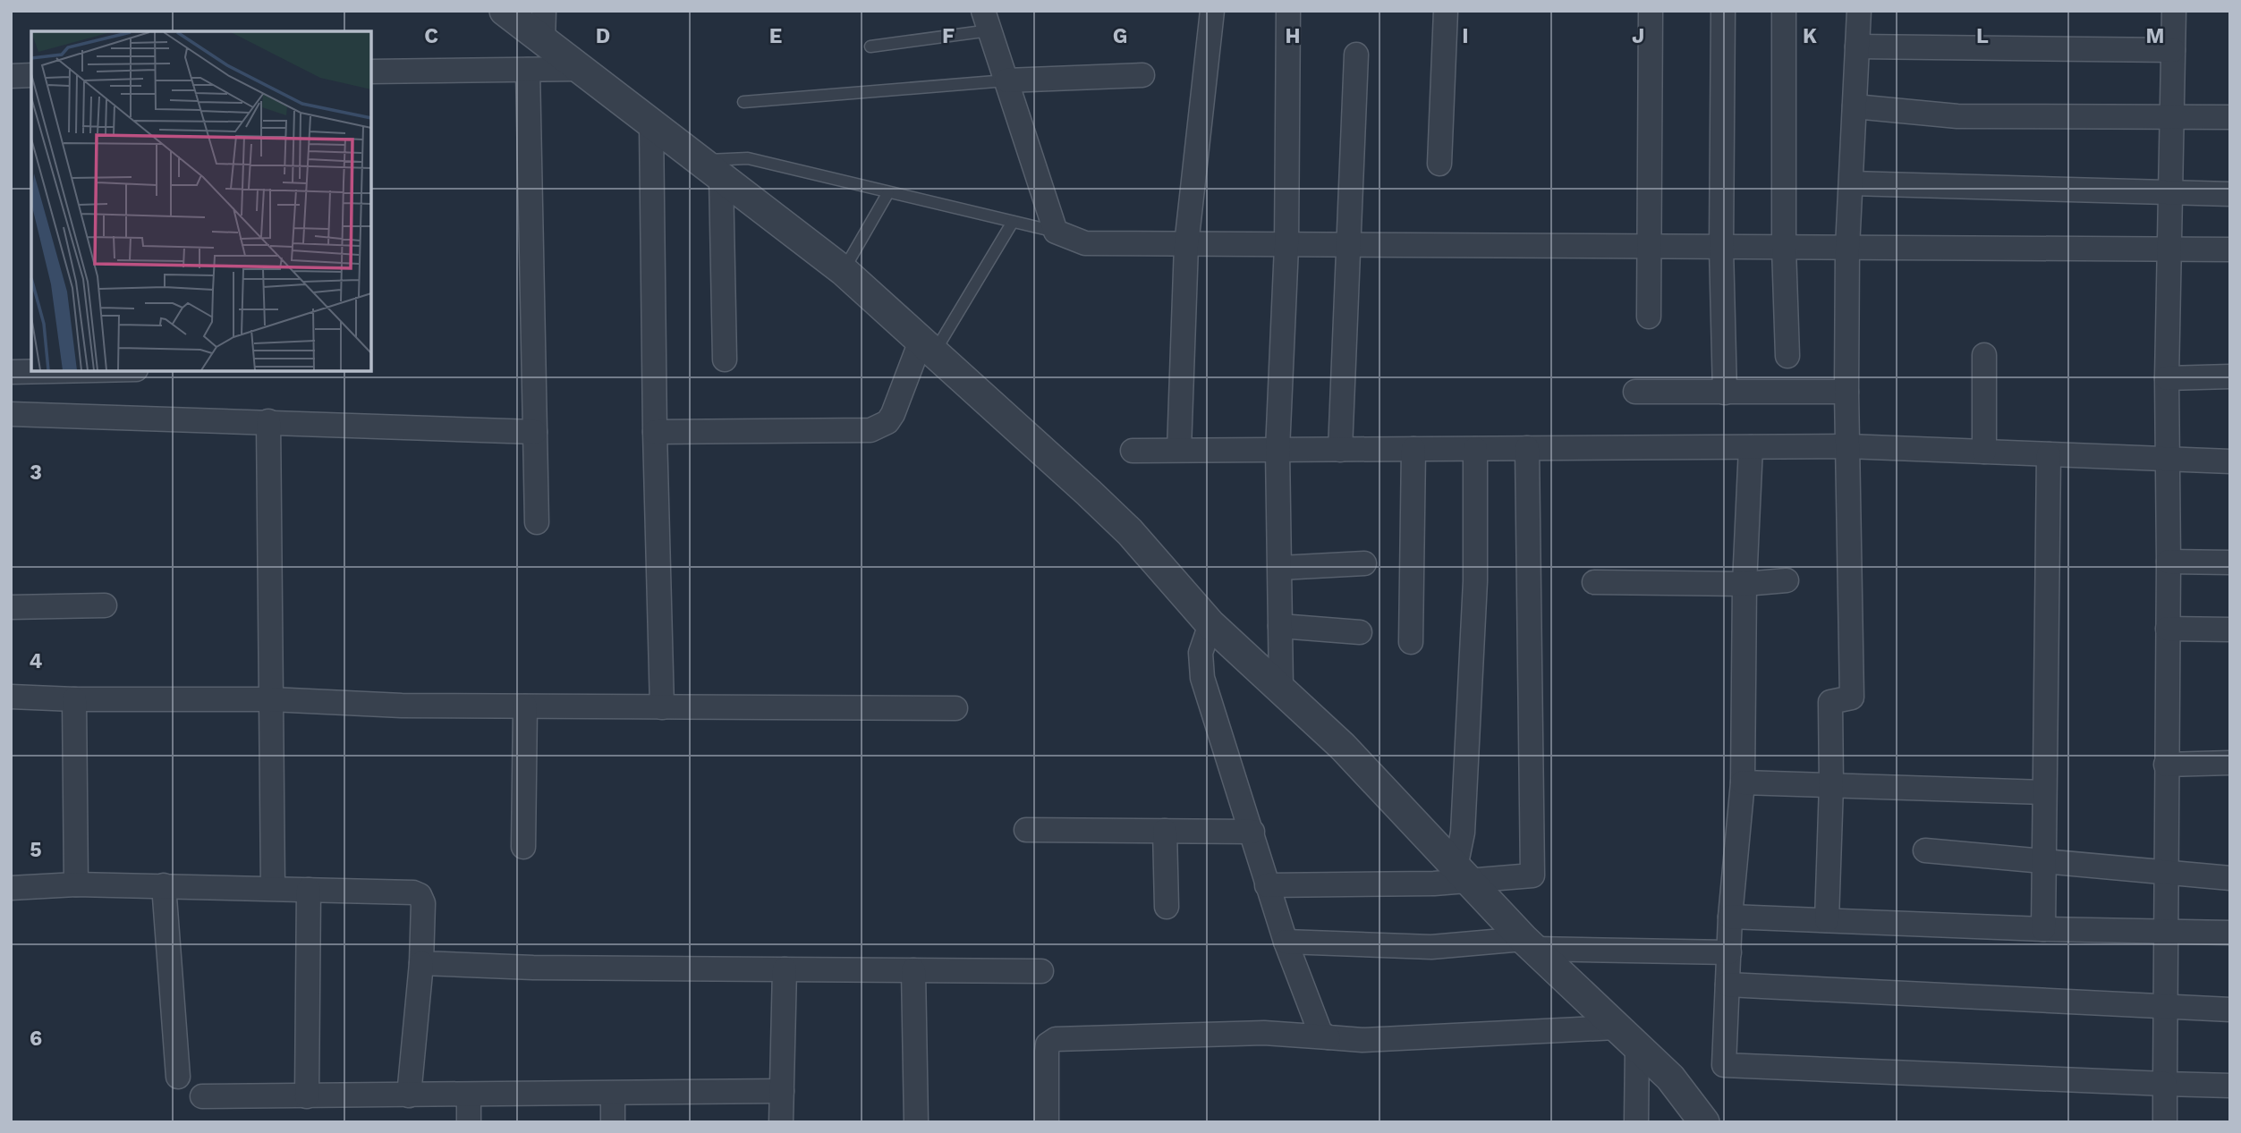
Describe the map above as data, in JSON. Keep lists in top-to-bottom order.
{
  "grid": {
    "columns": [
      "C",
      "D",
      "E",
      "F",
      "G",
      "H",
      "I",
      "J",
      "K",
      "L",
      "M"
    ],
    "rows": [
      "3",
      "4",
      "5",
      "6"
    ]
  }
}
